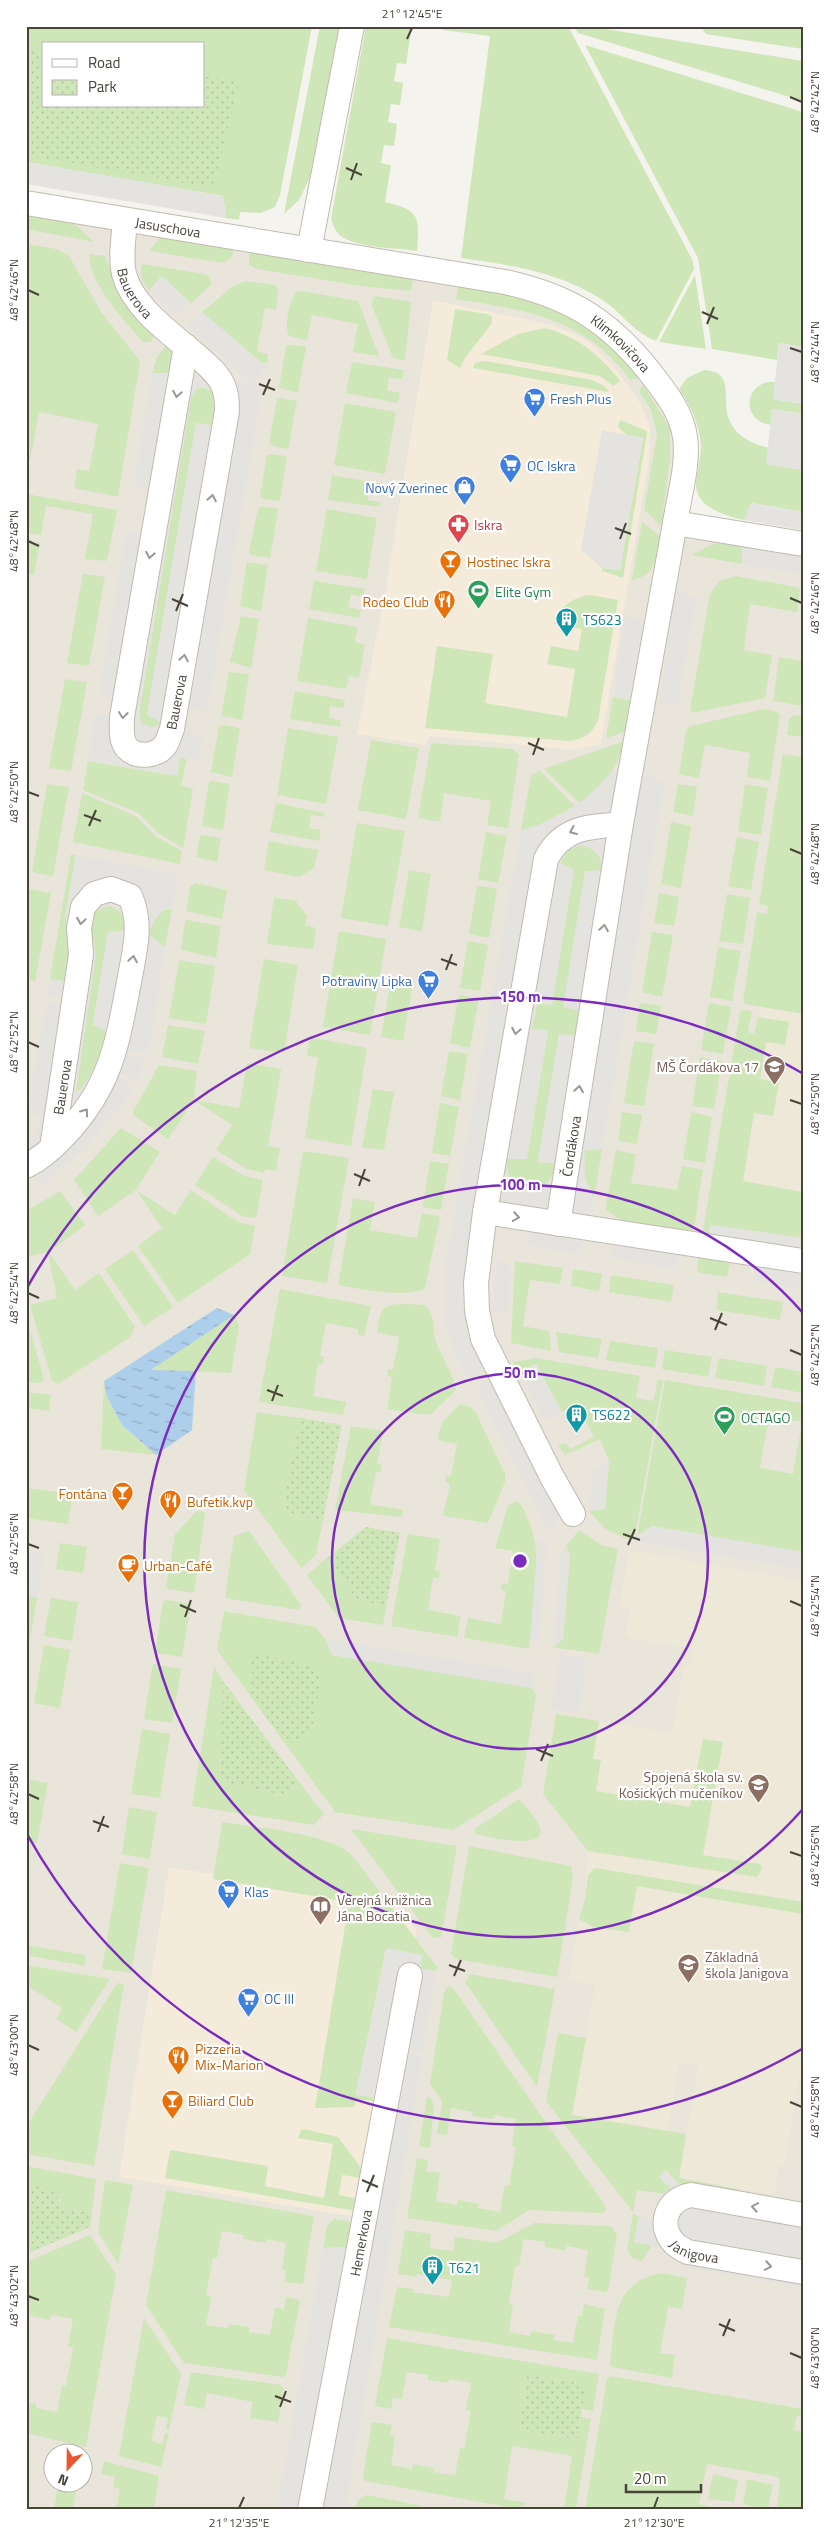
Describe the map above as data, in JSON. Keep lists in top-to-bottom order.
{
  "streets": {
    "street": [
      "Jasuschova",
      "Bauerova",
      "Klimkovičova",
      "Čordákova",
      "Hemerkova",
      "Janigova"
    ]
  },
  "crossings": [
    ["Jasuschova", "Bauerova"],
    ["Jasuschova", "Klimkovičova"],
    ["Klimkovičova", "Čordákova"]
  ],
  "places": {
    "supermarket": [
      "Fresh Plus",
      "OC Iskra",
      "Potraviny Lipka",
      "Klas",
      "OC III"
    ],
    "shop": ["Nový Zverinec"],
    "pharmacy": ["Iskra"],
    "bar": ["Hostinec Iskra", "Fontána", "Biliard Club"],
    "sports": ["Elite Gym", "OCTAGO"],
    "restaurant": ["Rodeo Club", "Bufetik.kvp", "Pizzeria Mix-Marion"],
    "building": ["TS623", "TS622", "T621"],
    "school or university": ["MŠ Čordákova 17", "Spojená škola sv. Košických mučeníkov", "Základná škola Janigova"],
    "cafe": ["Urban-Café"],
    "library": ["Verejná knižnica Jána Bocatia"]
  },
  "legend": ["Road", "Park"],
  "scale_bar": "20 m",
  "north": "bottom",
  "coordinates": [
    "21°12'45\"E",
    "48°42'42\"N",
    "48°42'46\"N",
    "48°42'44\"N",
    "48°42'48\"N",
    "48°42'50\"N",
    "48°42'52\"N",
    "48°42'54\"N",
    "48°42'56\"N",
    "48°42'58\"N",
    "48°43'00\"N",
    "48°43'02\"N",
    "21°12'35\"E",
    "21°12'30\"E"
  ],
  "rings": ["150 m", "100 m", "50 m"]
}
